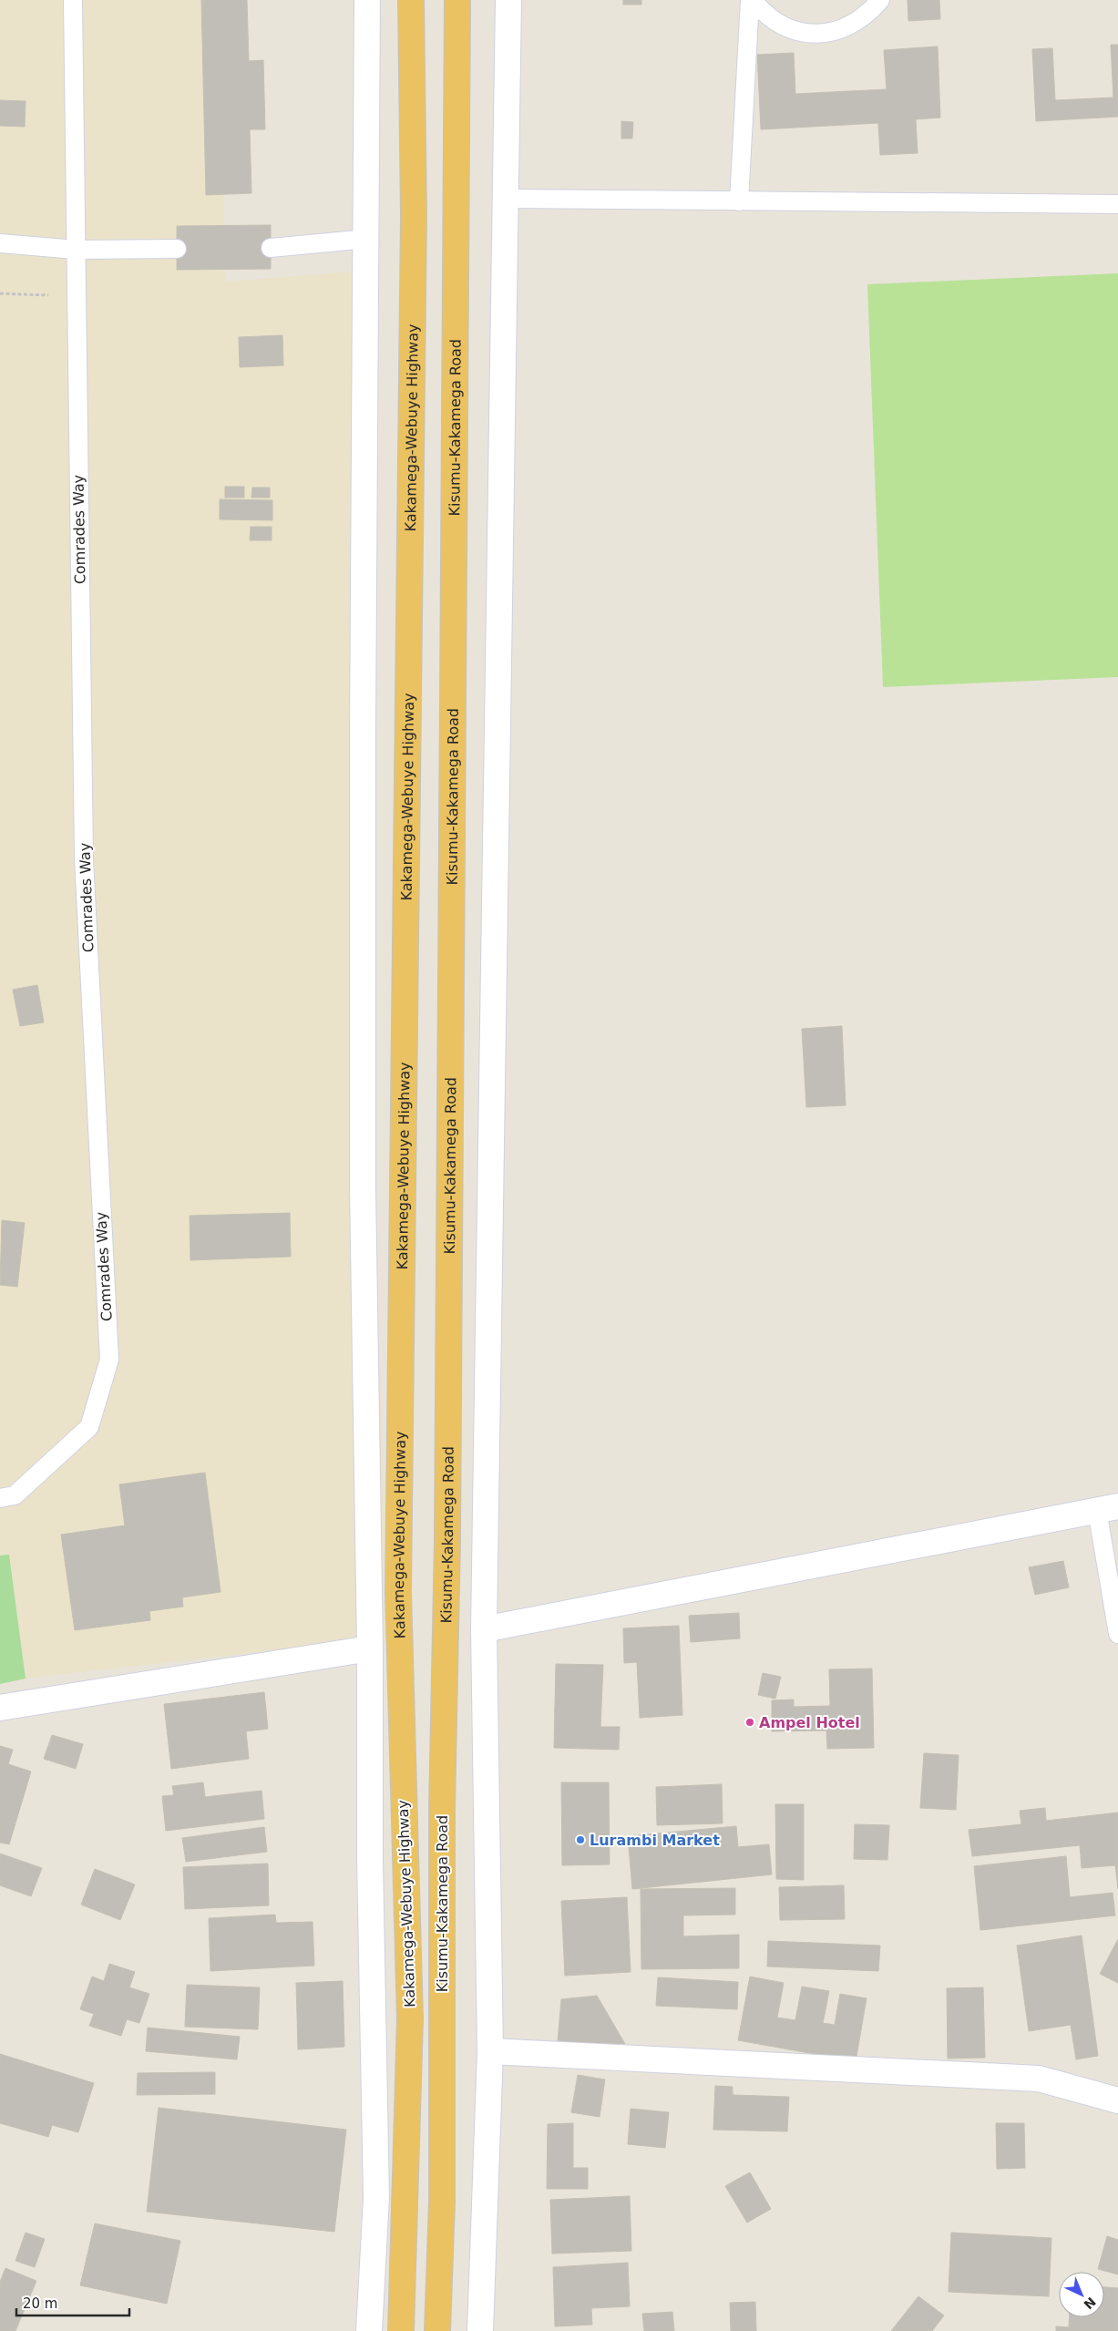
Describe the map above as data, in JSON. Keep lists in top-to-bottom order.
{
  "streets": {
    "highway": ["Kakamega-Webuye Highway", "Kisumu-Kakamega Road"],
    "lane": ["Comrades Way"]
  },
  "places": ["Ampel Hotel", "Lurambi Market"],
  "scale_bar": "20 m",
  "north": "bottom right"
}
